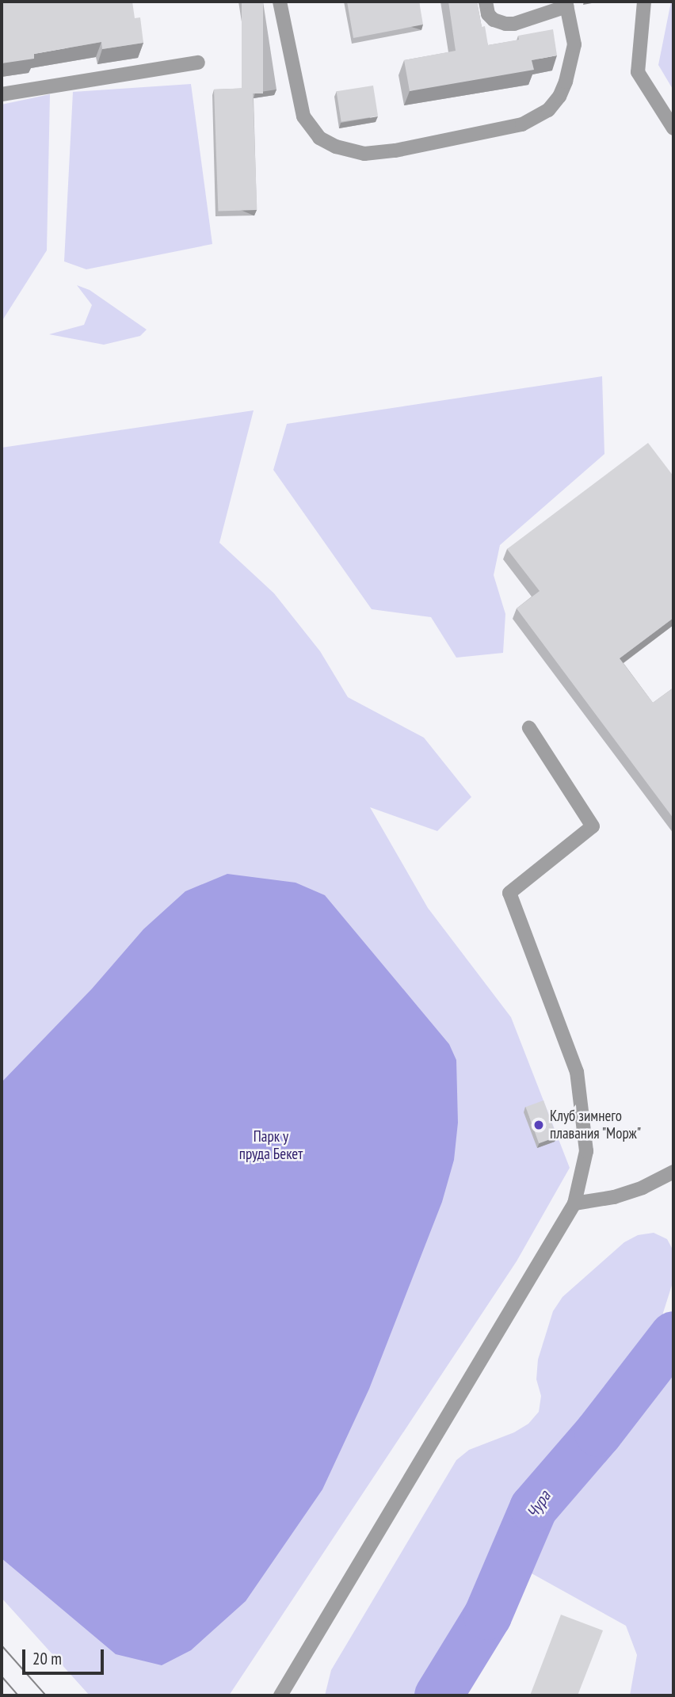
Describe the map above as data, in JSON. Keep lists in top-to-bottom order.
{
  "water": ["Чура"],
  "parks": ["Парк у пруда Бекет"],
  "places": ["Клуб зимнего плавания \"Морж\""],
  "scale_bar": "20 m"
}
